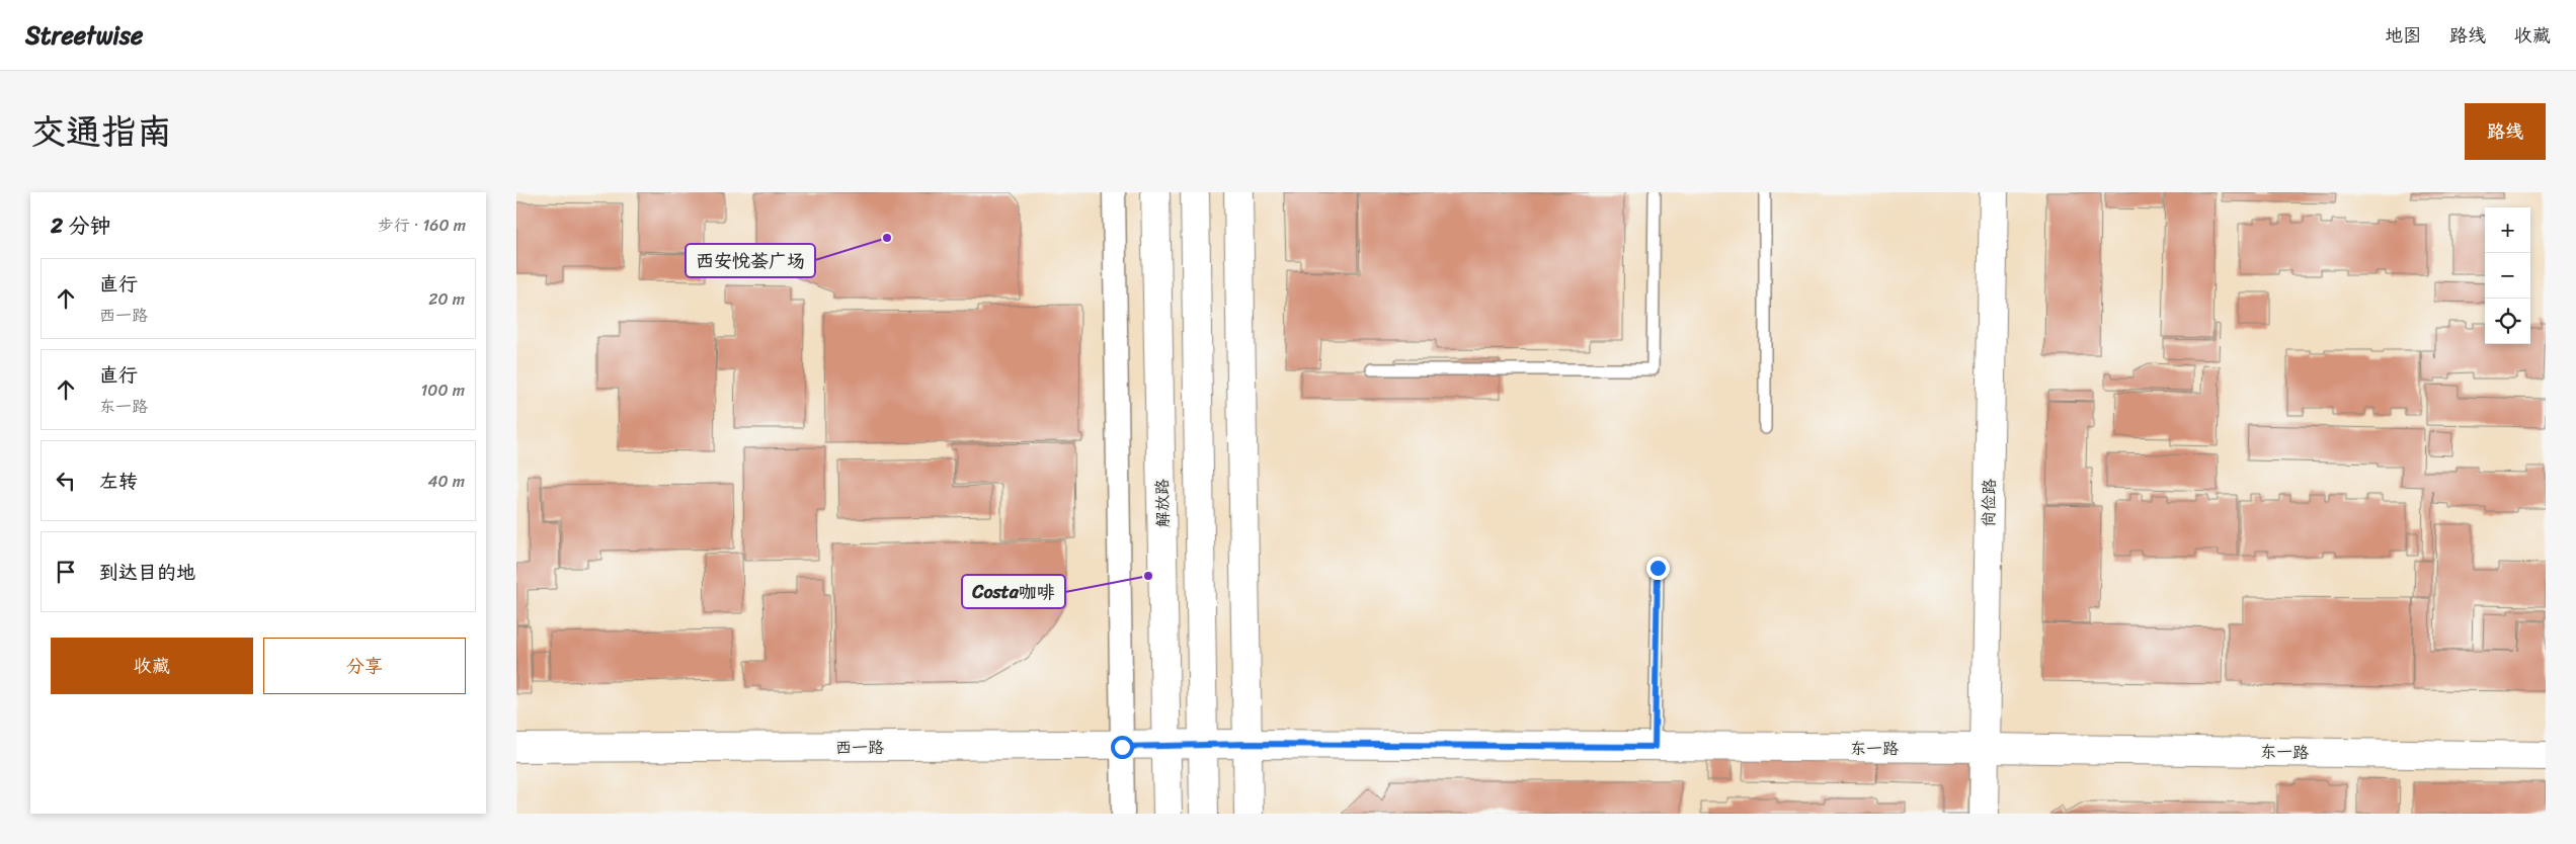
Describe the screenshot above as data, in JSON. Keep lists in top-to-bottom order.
{
  "streets": {
    "street": [
      "解放路",
      "尚俭路",
      "西一路",
      "东一路"
    ]
  },
  "crossings": [
    ["解放路", "西一路"],
    ["尚俭路", "东一路"],
    ["西一路", "东一路"]
  ],
  "places": ["西安悦荟广场", "Costa咖啡"],
  "page": {
    "header": "Streetwise",
    "nav": ["地图", "路线", "收藏"],
    "title": "交通指南",
    "buttons": [
      "路线",
      ["收藏", "分享"]
    ],
    "heading": ["2 分钟", "步行 · 160 m"],
    "map_buttons": ["+", "−"],
    "list": [
      ["直行", "西一路", "20 m"],
      ["直行", "东一路", "100 m"],
      ["左转", "40 m"],
      "到达目的地"
    ]
  }
}
